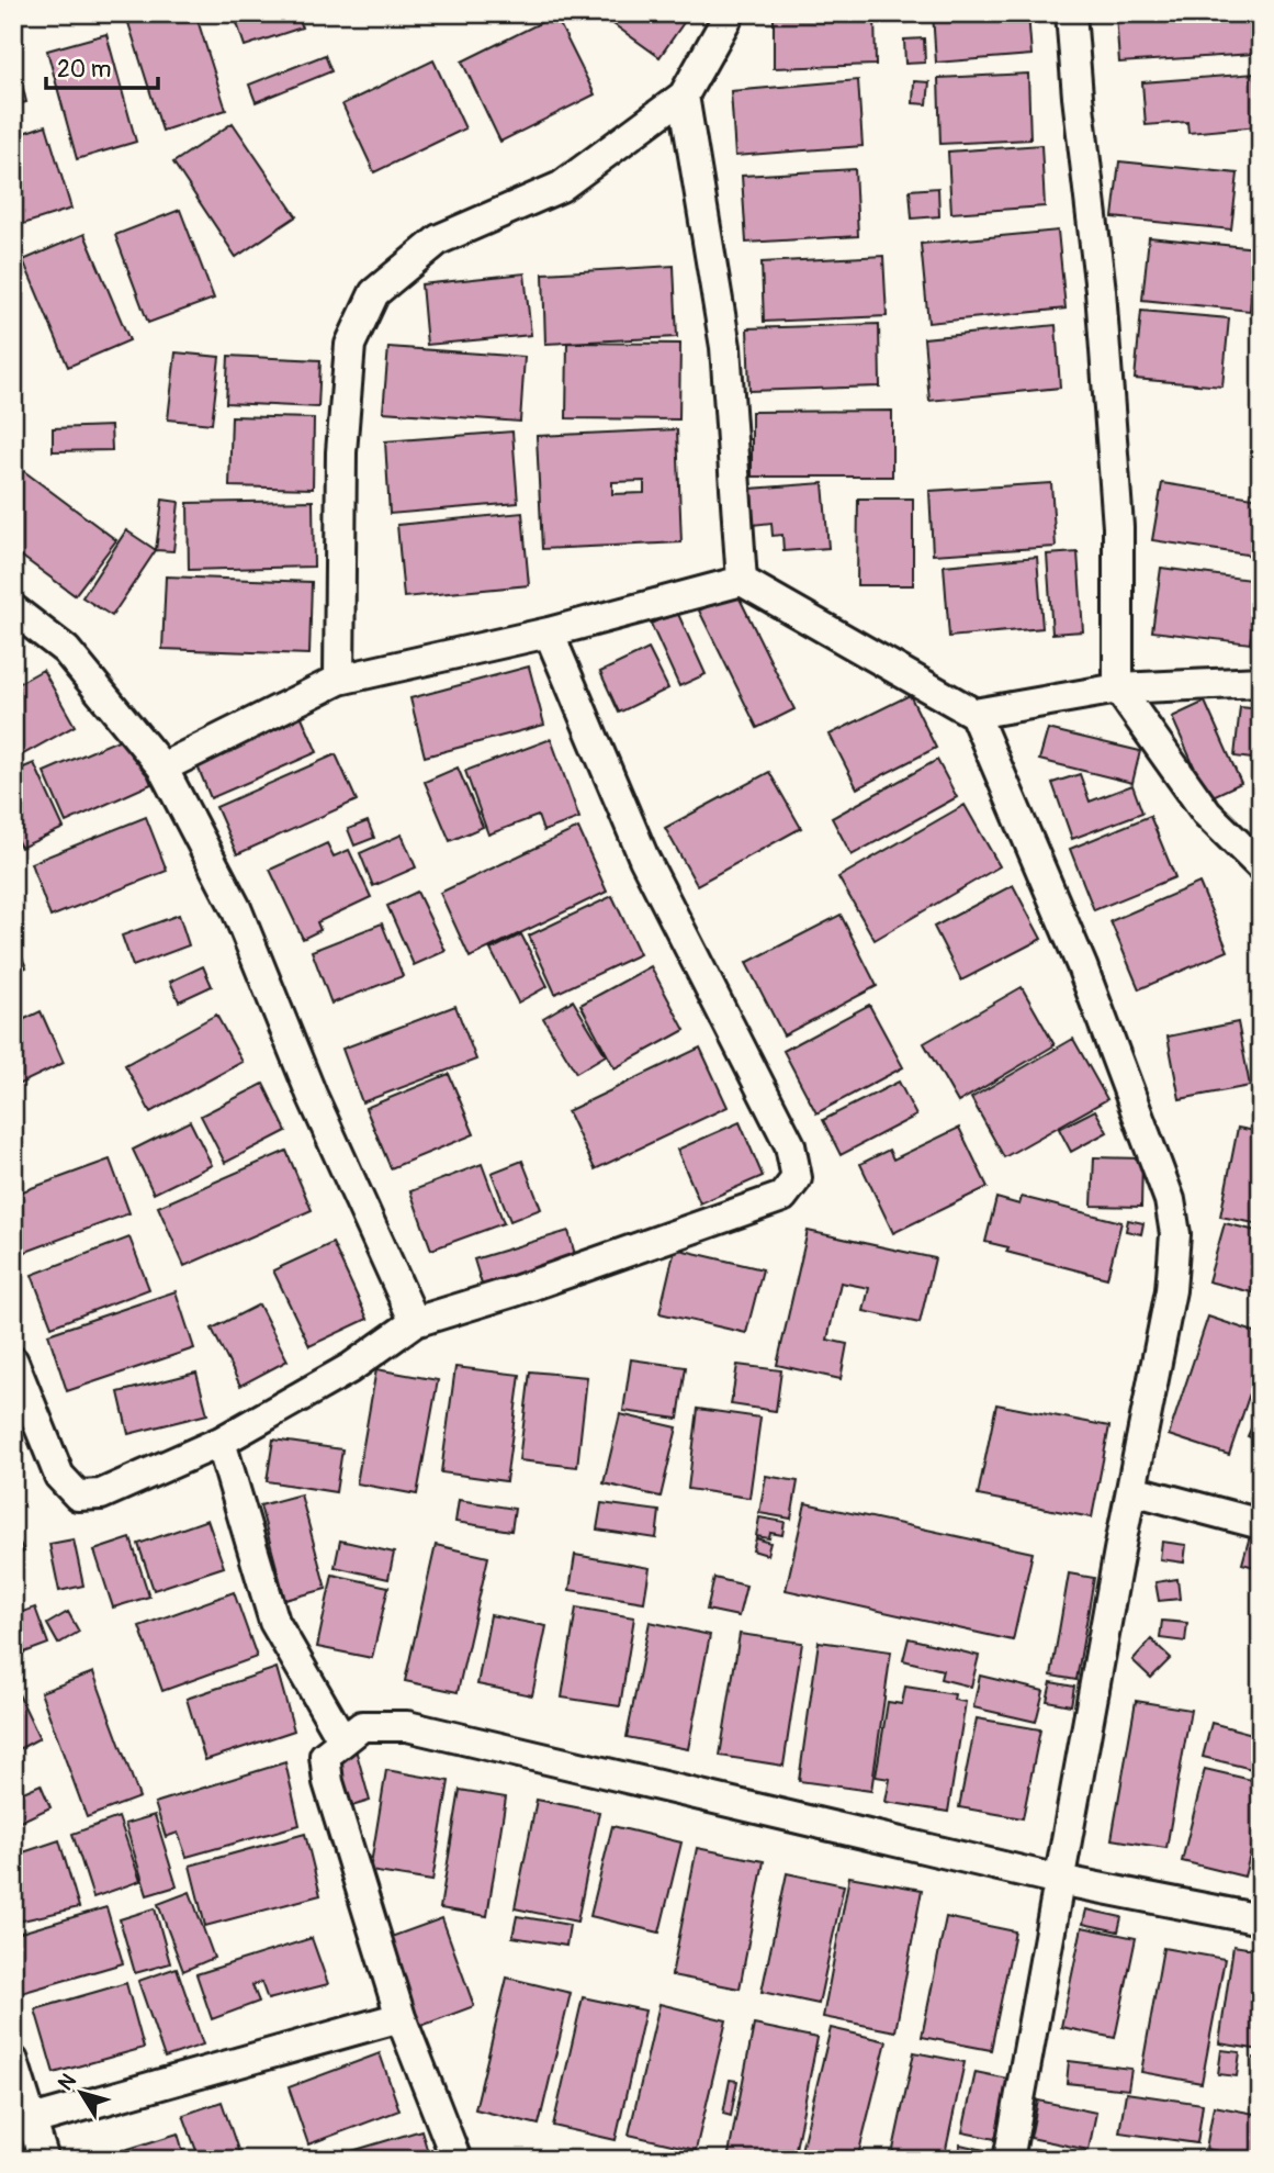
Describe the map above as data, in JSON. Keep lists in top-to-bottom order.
{
  "scale_bar": "20 m",
  "north": "top left"
}
